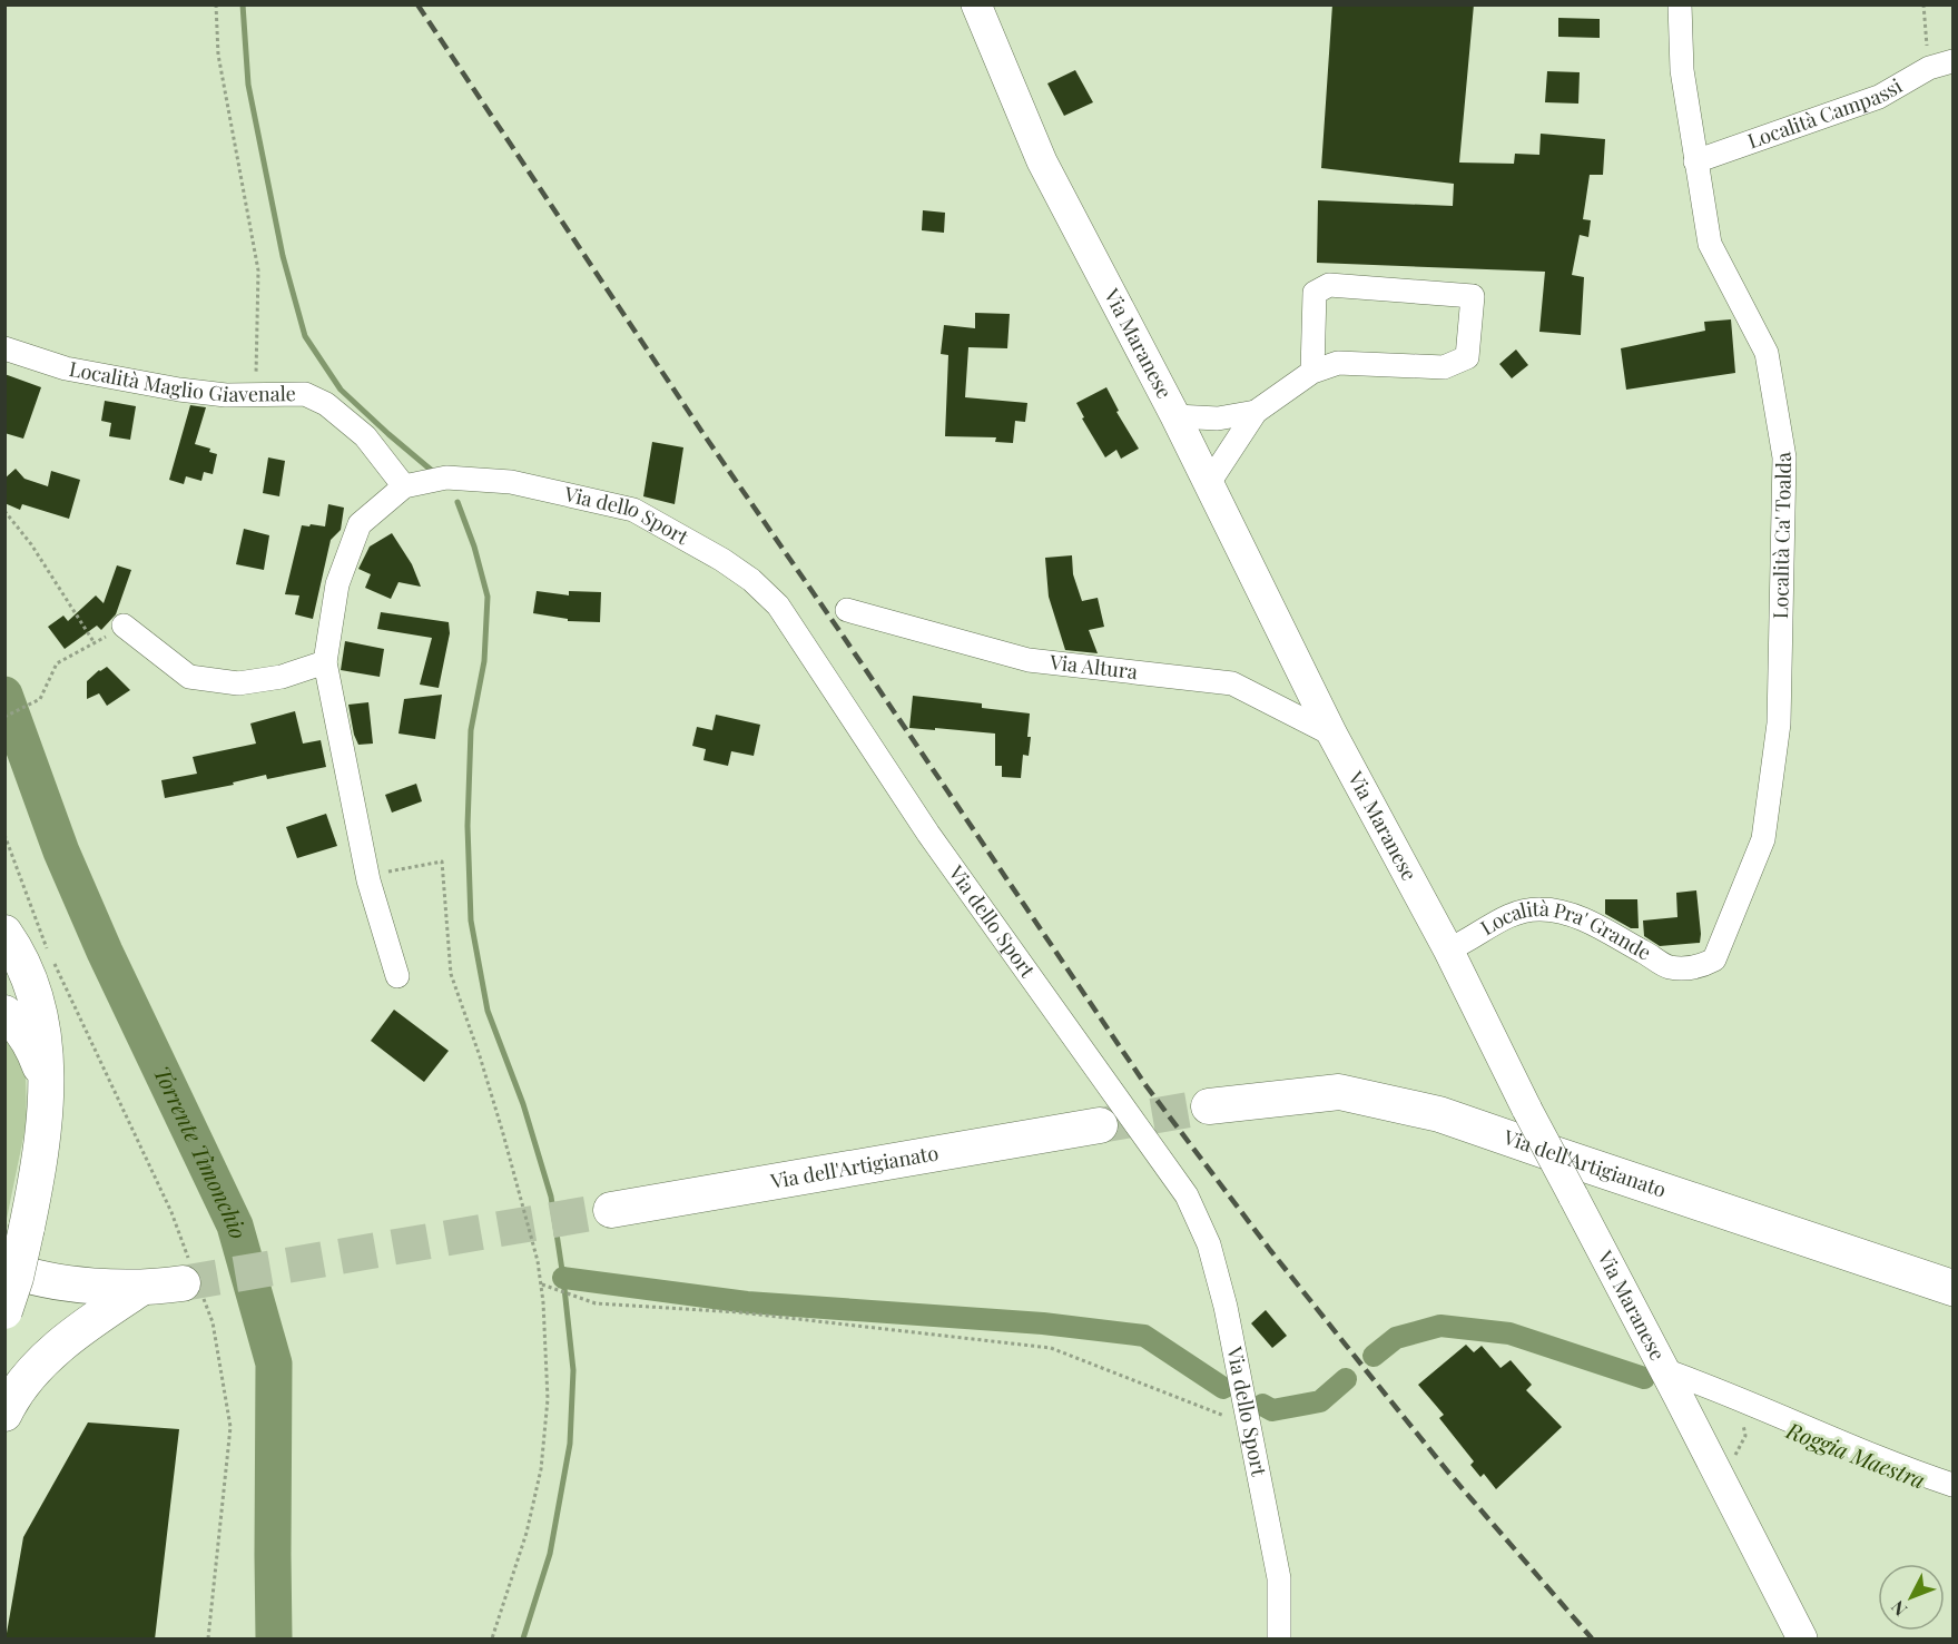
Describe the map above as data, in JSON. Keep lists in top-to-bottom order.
{
  "streets": {
    "highway": ["Via dell'Artigianato"],
    "main road": ["Via Maranese"],
    "street": [
      "Località Campassi",
      "Località Maglio Giavenale",
      "Via dello Sport",
      "Località Ca' Toalda",
      "Via Altura",
      "Località Pra' Grande"
    ]
  },
  "crossings": [
    ["Località Campassi", "Località Ca' Toalda"],
    ["Via Maranese", "Via Altura"],
    ["Via Maranese", "Località Pra' Grande"],
    ["Località Maglio Giavenale", "Via dello Sport"],
    ["Località Ca' Toalda", "Località Pra' Grande"]
  ],
  "water": ["Torrente Timonchio", "Roggia Maestra"],
  "north": "bottom left"
}
